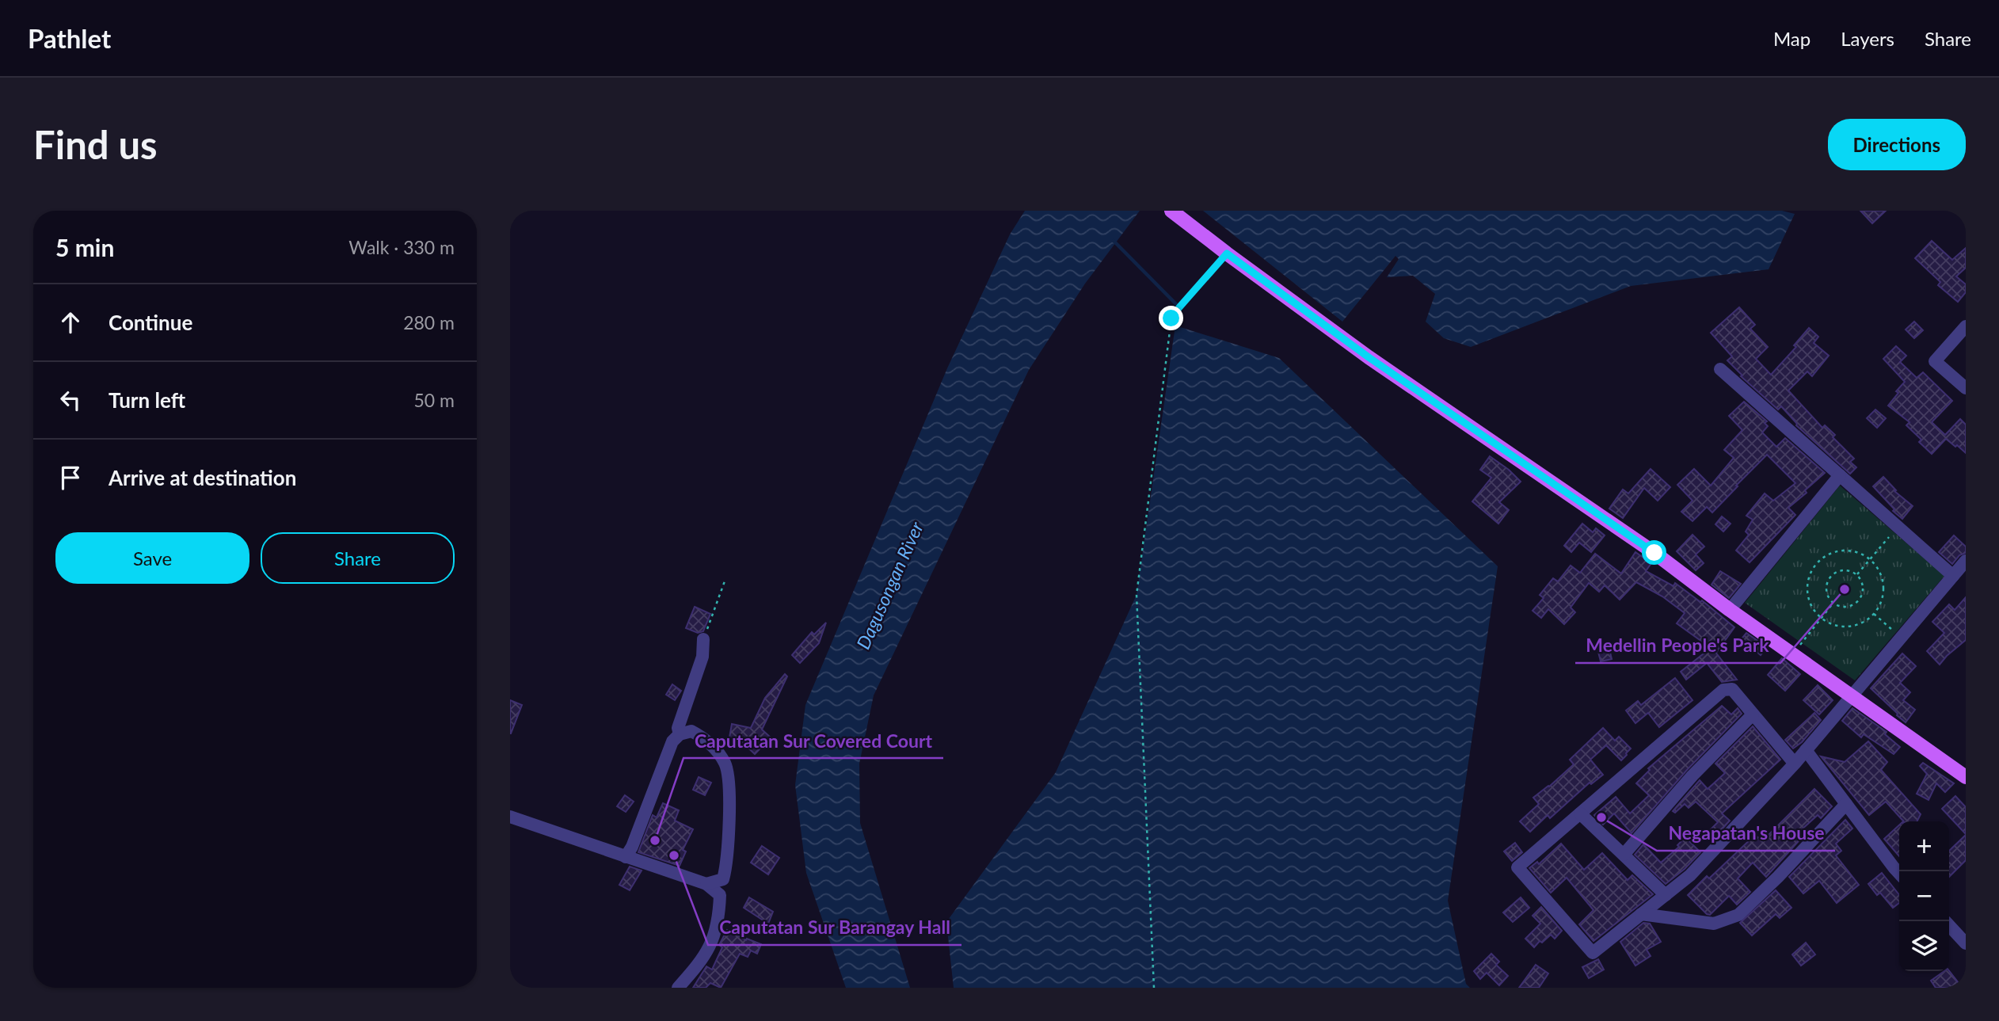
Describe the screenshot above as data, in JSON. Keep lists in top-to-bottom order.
{
  "water": ["Dagusongan River"],
  "places": [
    "Medellin People's Park",
    "Negapatan's House",
    "Caputatan Sur Covered Court",
    "Caputatan Sur Barangay Hall"
  ],
  "page": {
    "header": "Pathlet",
    "nav": ["Map", "Layers", "Share"],
    "buttons": [
      "Directions",
      ["Save", "Share"]
    ],
    "title": "Find us",
    "heading": ["5 min", "Walk · 330 m"],
    "list": [
      ["Continue", "280 m"],
      ["Turn left", "50 m"],
      "Arrive at destination"
    ],
    "map_buttons": ["+", "−"]
  }
}
